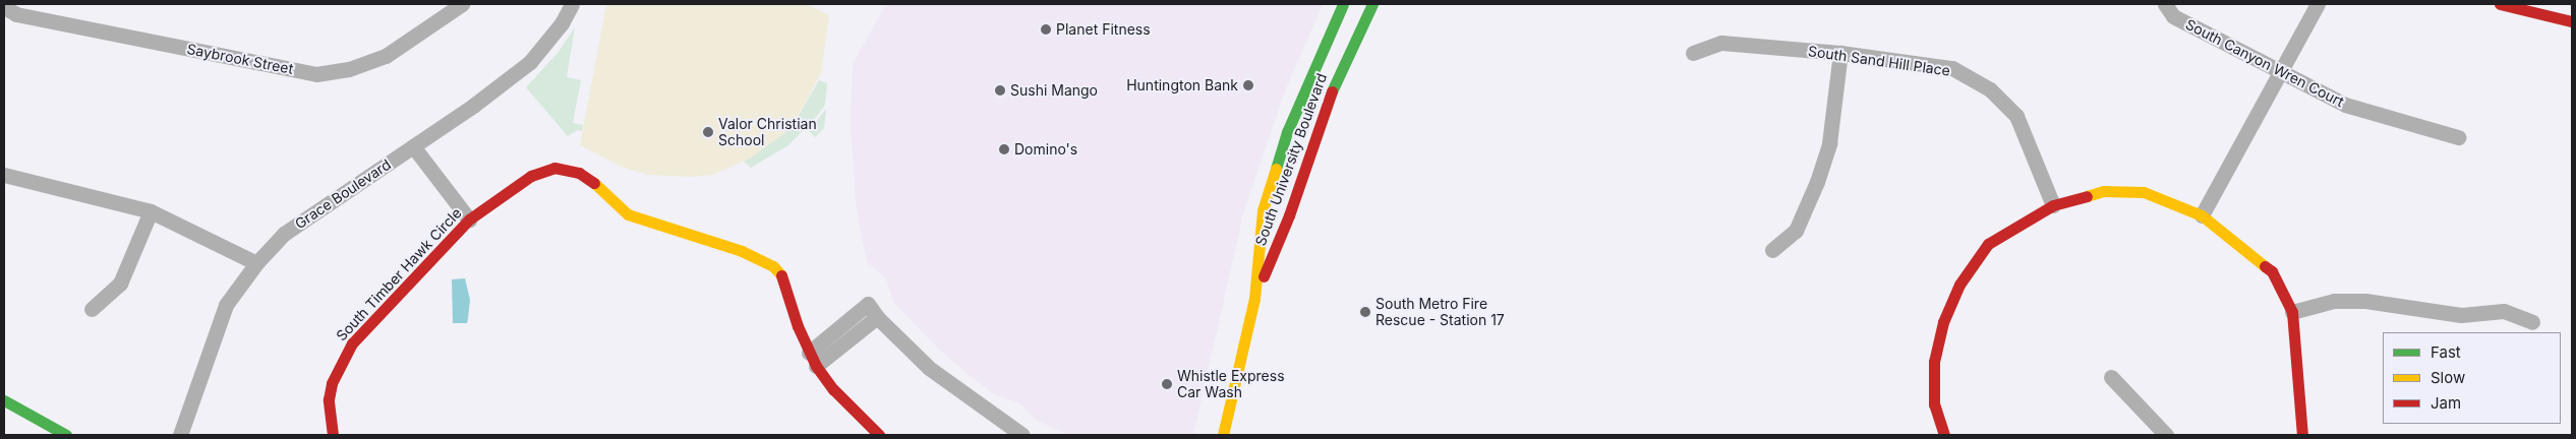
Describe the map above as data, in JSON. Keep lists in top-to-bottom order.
{
  "streets": {
    "street": [
      "Saybrook Street",
      "South Sand Hill Place",
      "South Canyon Wren Court",
      "South University Boulevard",
      "Grace Boulevard",
      "South Timber Hawk Circle"
    ]
  },
  "places": [
    "Planet Fitness",
    "Huntington Bank",
    "Sushi Mango",
    "Valor Christian School",
    "Domino's",
    "South Metro Fire Rescue - Station 17",
    "Whistle Express Car Wash"
  ],
  "legend": ["Fast", "Slow", "Jam"]
}
